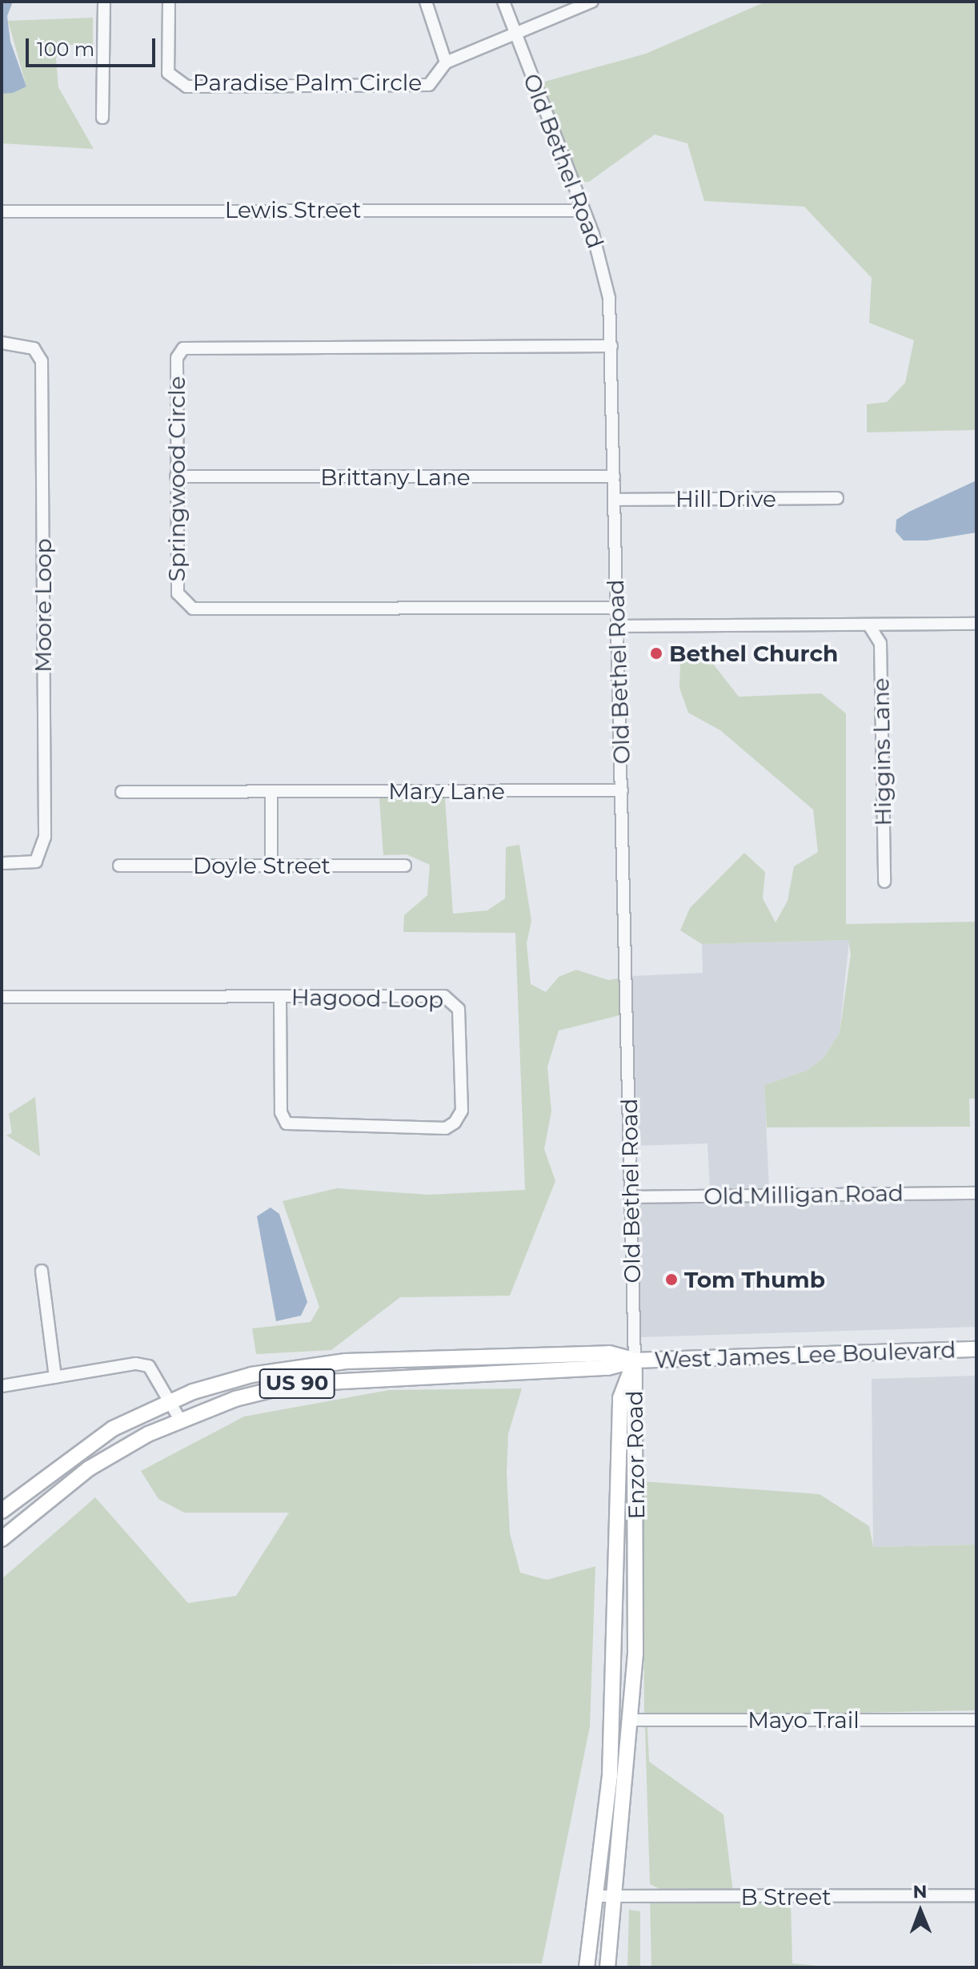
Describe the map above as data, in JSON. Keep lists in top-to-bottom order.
{
  "streets": {
    "main road": ["West James Lee Boulevard", "US 90", "Enzor Road"],
    "street": [
      "Paradise Palm Circle",
      "Old Bethel Road",
      "Lewis Street",
      "Brittany Lane",
      "Springwood Circle",
      "Hill Drive",
      "Moore Loop",
      "Higgins Lane",
      "Mary Lane",
      "Doyle Street",
      "Hagood Loop",
      "Old Milligan Road",
      "Mayo Trail",
      "B Street"
    ]
  },
  "crossings": [
    ["Old Bethel Road", "Lewis Street"],
    ["Old Bethel Road", "Brittany Lane"],
    ["Old Bethel Road", "Springwood Circle"],
    ["Old Bethel Road", "Hill Drive"],
    ["Old Bethel Road", "Mary Lane"],
    ["Old Bethel Road", "Old Milligan Road"],
    ["Old Bethel Road", "West James Lee Boulevard"],
    ["Old Bethel Road", "Enzor Road"],
    ["Brittany Lane", "Springwood Circle"],
    ["West James Lee Boulevard", "Enzor Road"],
    ["Enzor Road", "Mayo Trail"],
    ["Enzor Road", "B Street"]
  ],
  "places": ["Bethel Church", "Tom Thumb"],
  "scale_bar": "100 m",
  "north": "top"
}
